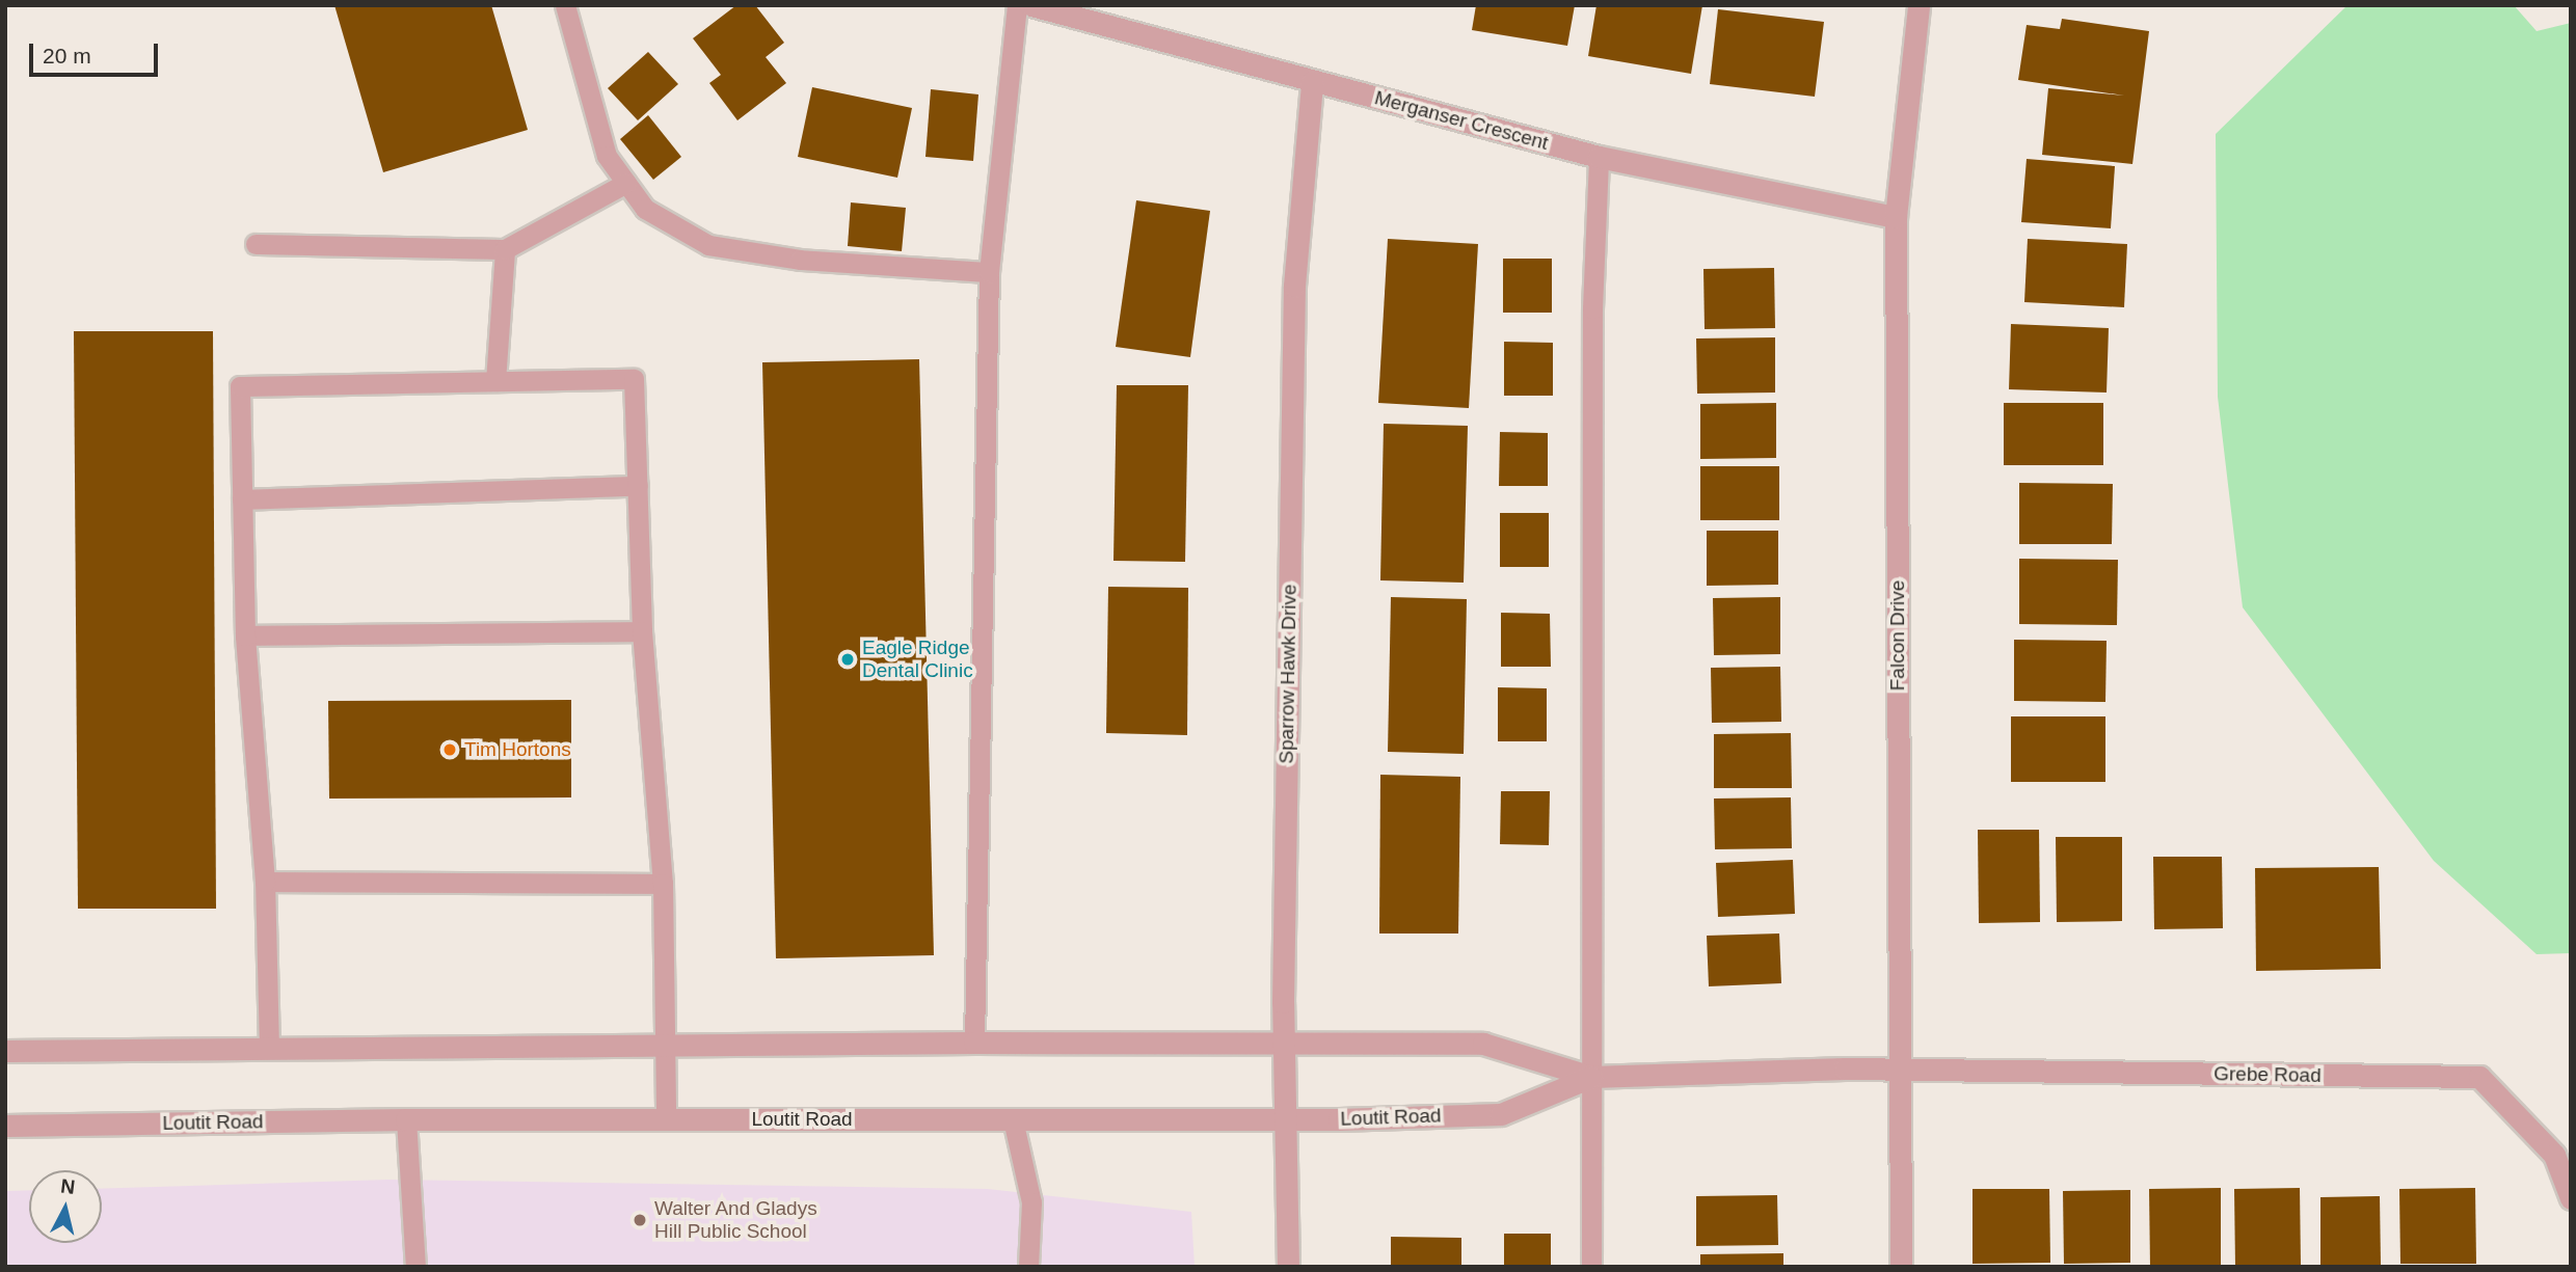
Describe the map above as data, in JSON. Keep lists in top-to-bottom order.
{
  "streets": {
    "street": [
      "Merganser Crescent",
      "Falcon Drive",
      "Sparrow Hawk Drive",
      "Grebe Road",
      "Loutit Road"
    ]
  },
  "crossings": [
    ["Merganser Crescent", "Falcon Drive"],
    ["Merganser Crescent", "Sparrow Hawk Drive"],
    ["Falcon Drive", "Grebe Road"],
    ["Falcon Drive", "Loutit Road"],
    ["Sparrow Hawk Drive", "Loutit Road"],
    ["Grebe Road", "Loutit Road"]
  ],
  "places": ["Eagle Ridge Dental Clinic", "Tim Hortons", "Walter And Gladys Hill Public School"],
  "scale_bar": "20 m",
  "north": "top"
}
